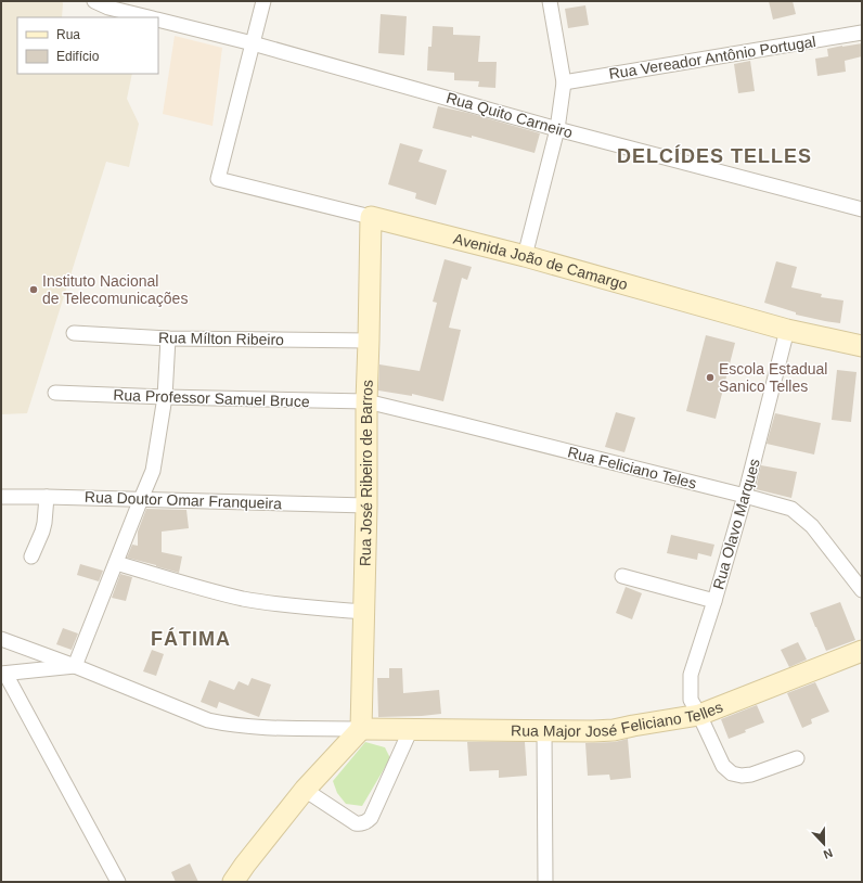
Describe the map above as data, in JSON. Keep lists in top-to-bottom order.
{
  "streets": {
    "main road": ["Avenida João de Camargo", "Rua José Ribeiro de Barros", "Rua Major José Feliciano Telles"],
    "street": [
      "Rua Vereador Antônio Portugal",
      "Rua Quito Carneiro",
      "Rua Mílton Ribeiro",
      "Rua Professor Samuel Bruce",
      "Rua Feliciano Teles",
      "Rua Doutor Omar Franqueira",
      "Rua Olavo Marques"
    ]
  },
  "crossings": [
    ["Rua Quito Carneiro", "Avenida João de Camargo"],
    ["Avenida João de Camargo", "Rua José Ribeiro de Barros"],
    ["Avenida João de Camargo", "Rua Olavo Marques"],
    ["Rua Mílton Ribeiro", "Rua José Ribeiro de Barros"],
    ["Rua Professor Samuel Bruce", "Rua Feliciano Teles"],
    ["Rua Professor Samuel Bruce", "Rua José Ribeiro de Barros"],
    ["Rua Feliciano Teles", "Rua José Ribeiro de Barros"],
    ["Rua Feliciano Teles", "Rua Olavo Marques"],
    ["Rua José Ribeiro de Barros", "Rua Doutor Omar Franqueira"],
    ["Rua José Ribeiro de Barros", "Rua Major José Feliciano Telles"],
    ["Rua Olavo Marques", "Rua Major José Feliciano Telles"]
  ],
  "districts": ["DELCÍDES TELLES", "FÁTIMA"],
  "places": ["Instituto Nacional de Telecomunicações", "Escola Estadual Sanico Telles"],
  "legend": ["Rua", "Edifício"],
  "north": "bottom"
}
